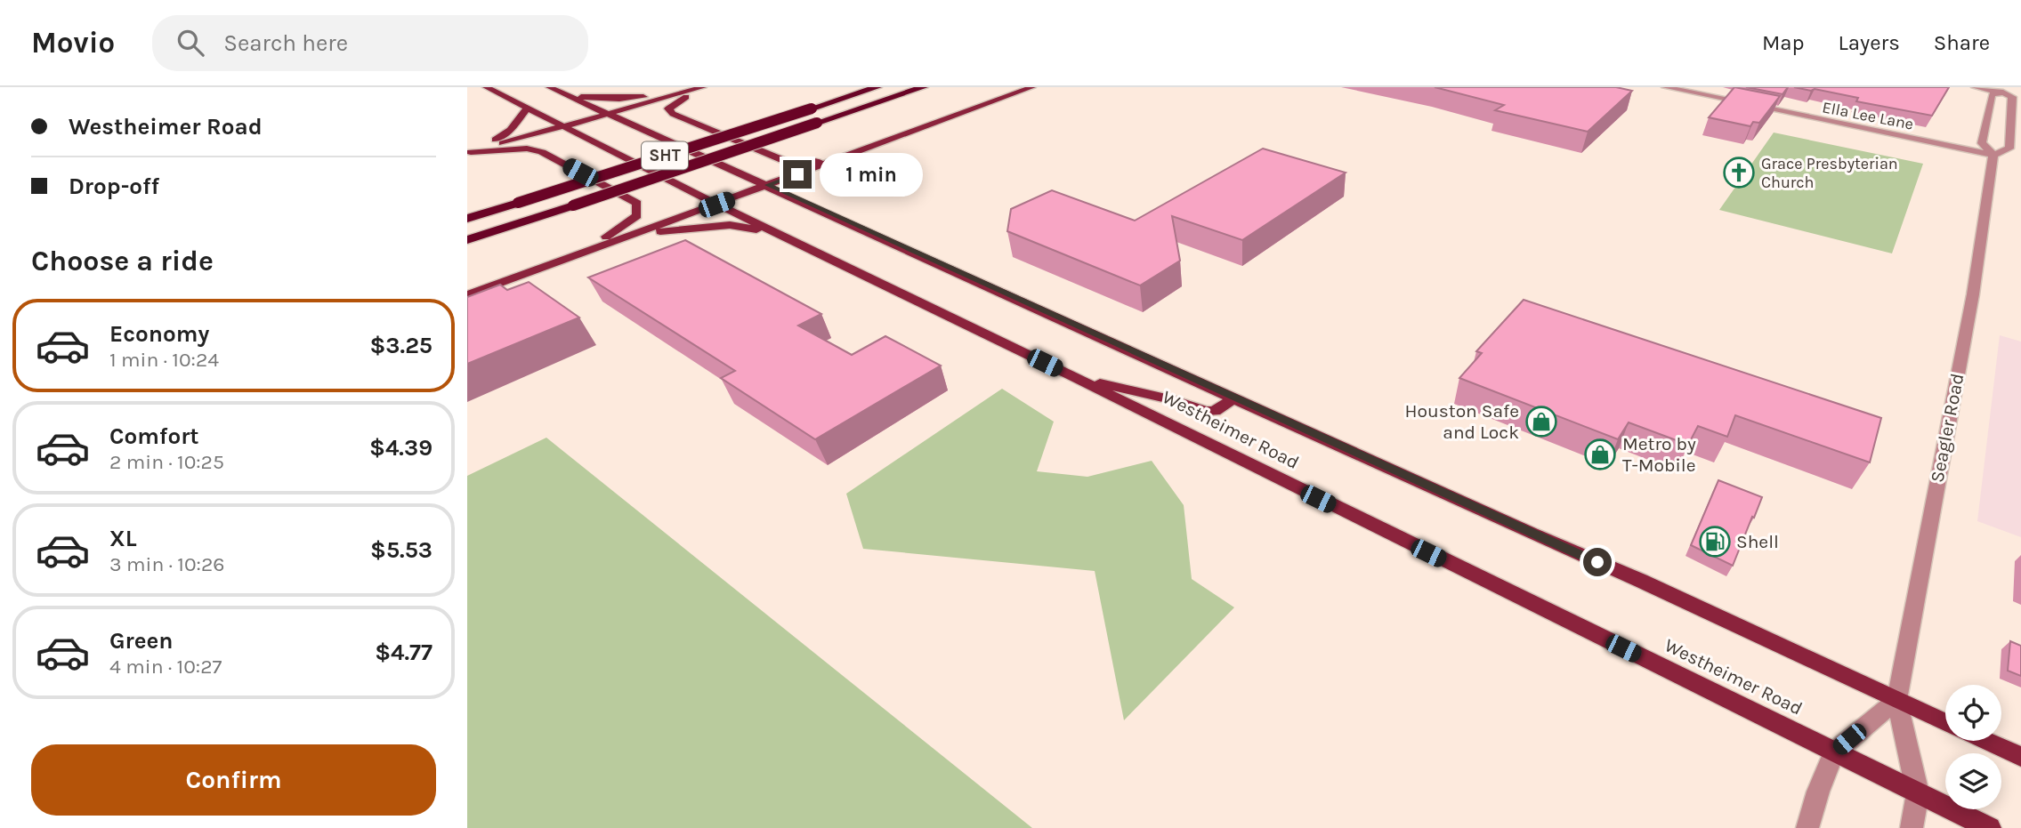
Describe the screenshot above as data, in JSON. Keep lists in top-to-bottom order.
{
  "streets": {
    "highway": ["SHT"],
    "main road": ["Westheimer Road"],
    "street": ["Ella Lee Lane", "Seagler Road"]
  },
  "crossings": [
    ["Ella Lee Lane", "Seagler Road"],
    ["Seagler Road", "Westheimer Road"]
  ],
  "places": {
    "church": ["Grace Presbyterian Church"],
    "shop": ["Houston Safe and Lock", "Metro by T-Mobile"],
    "fuel station": ["Shell"]
  },
  "page": {
    "header": "Movio",
    "search": "Search here",
    "nav": ["Map", "Layers", "Share"],
    "banner": ["Westheimer Road", "Drop-off"],
    "bubble": "1 min",
    "heading": "Choose a ride",
    "list": [
      {
        "name": "Economy",
        "note": "1 min · 10:24",
        "value": "$3.25"
      },
      {
        "name": "Comfort",
        "note": "2 min · 10:25",
        "value": "$4.39"
      },
      {
        "name": "XL",
        "note": "3 min · 10:26",
        "value": "$5.53"
      },
      {
        "name": "Green",
        "note": "4 min · 10:27",
        "value": "$4.77"
      }
    ],
    "buttons": "Confirm"
  }
}
